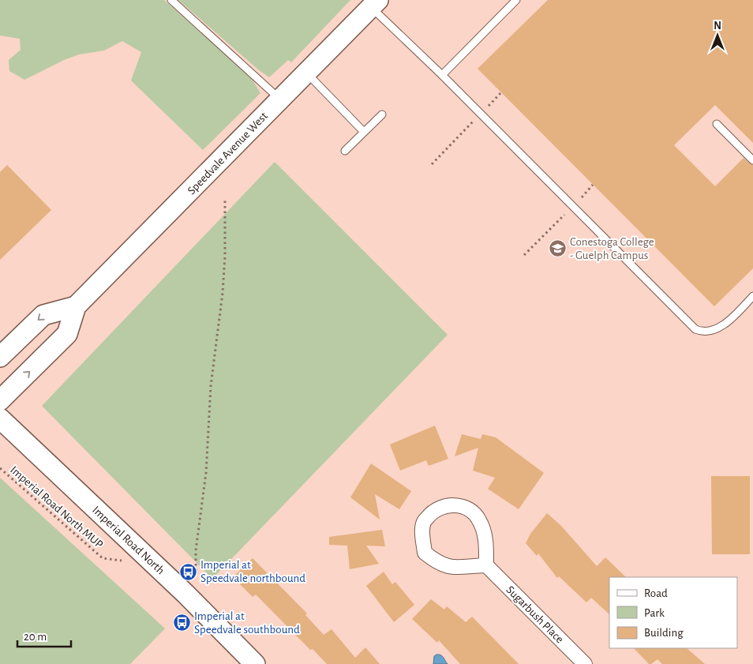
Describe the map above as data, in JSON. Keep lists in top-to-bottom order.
{
  "streets": {
    "main road": ["Speedvale Avenue West", "Imperial Road North"],
    "street": ["Sugarbush Place"],
    "path": ["Imperial Road North MUP"]
  },
  "places": {
    "school or university": ["Conestoga College - Guelph Campus"],
    "bus stop": ["Imperial at Speedvale northbound", "Imperial at Speedvale southbound"]
  },
  "legend": ["Road", "Park", "Building"],
  "scale_bar": "20 m",
  "north": "top"
}
